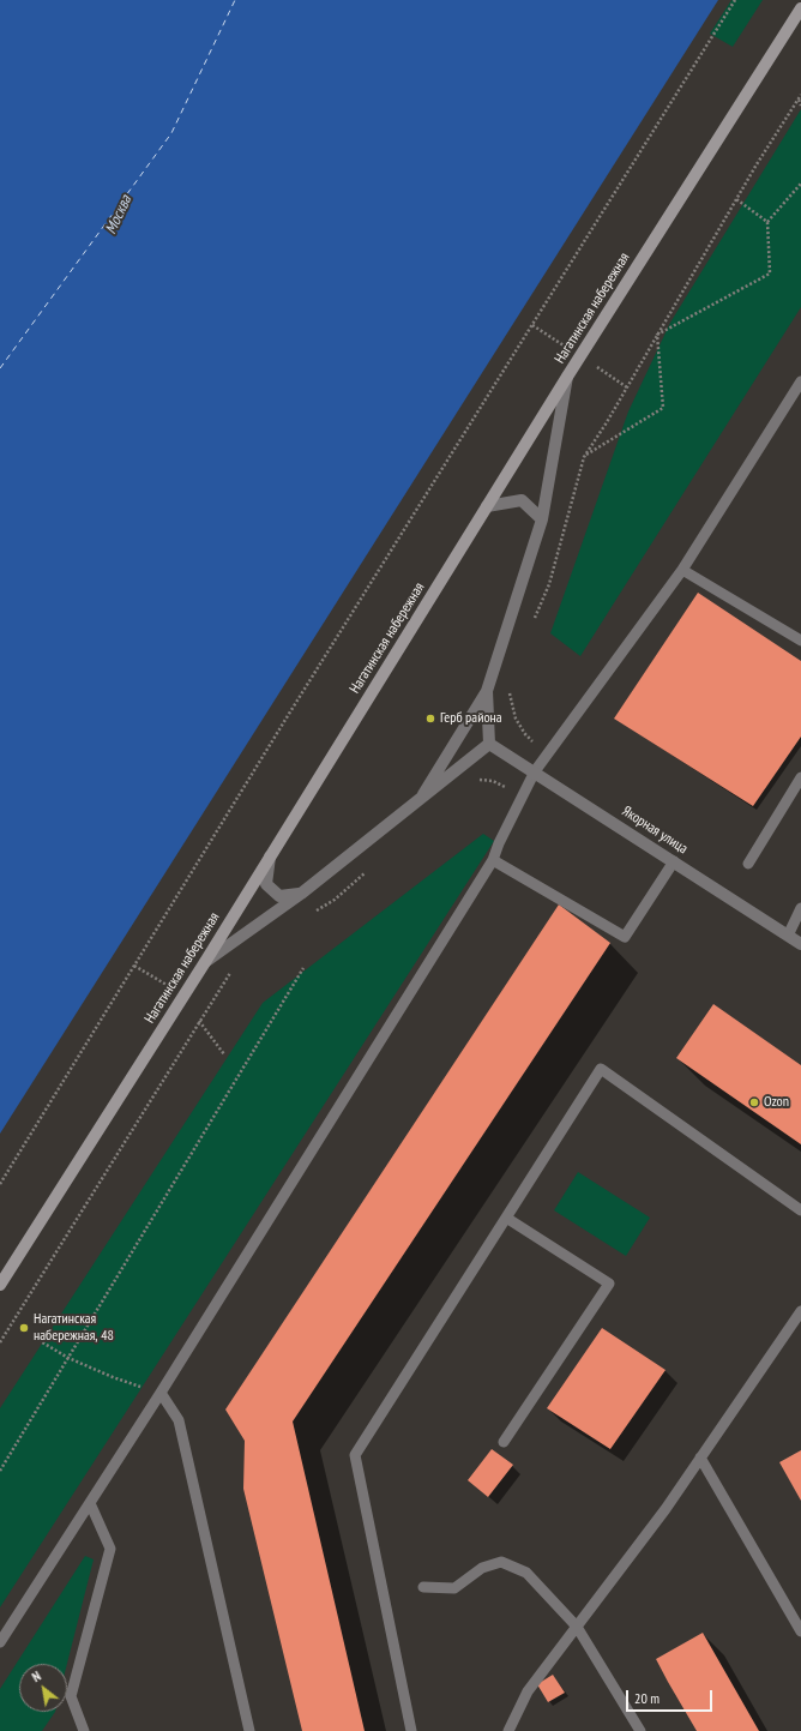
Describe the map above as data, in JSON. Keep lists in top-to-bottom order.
{
  "streets": {
    "street": ["Нагатинская набережная", "Якорная улица"]
  },
  "water": ["Москва"],
  "places": ["Герб района", "Ozon", "Нагатинская набережная, 48"],
  "scale_bar": "20 m",
  "north": "top left"
}
